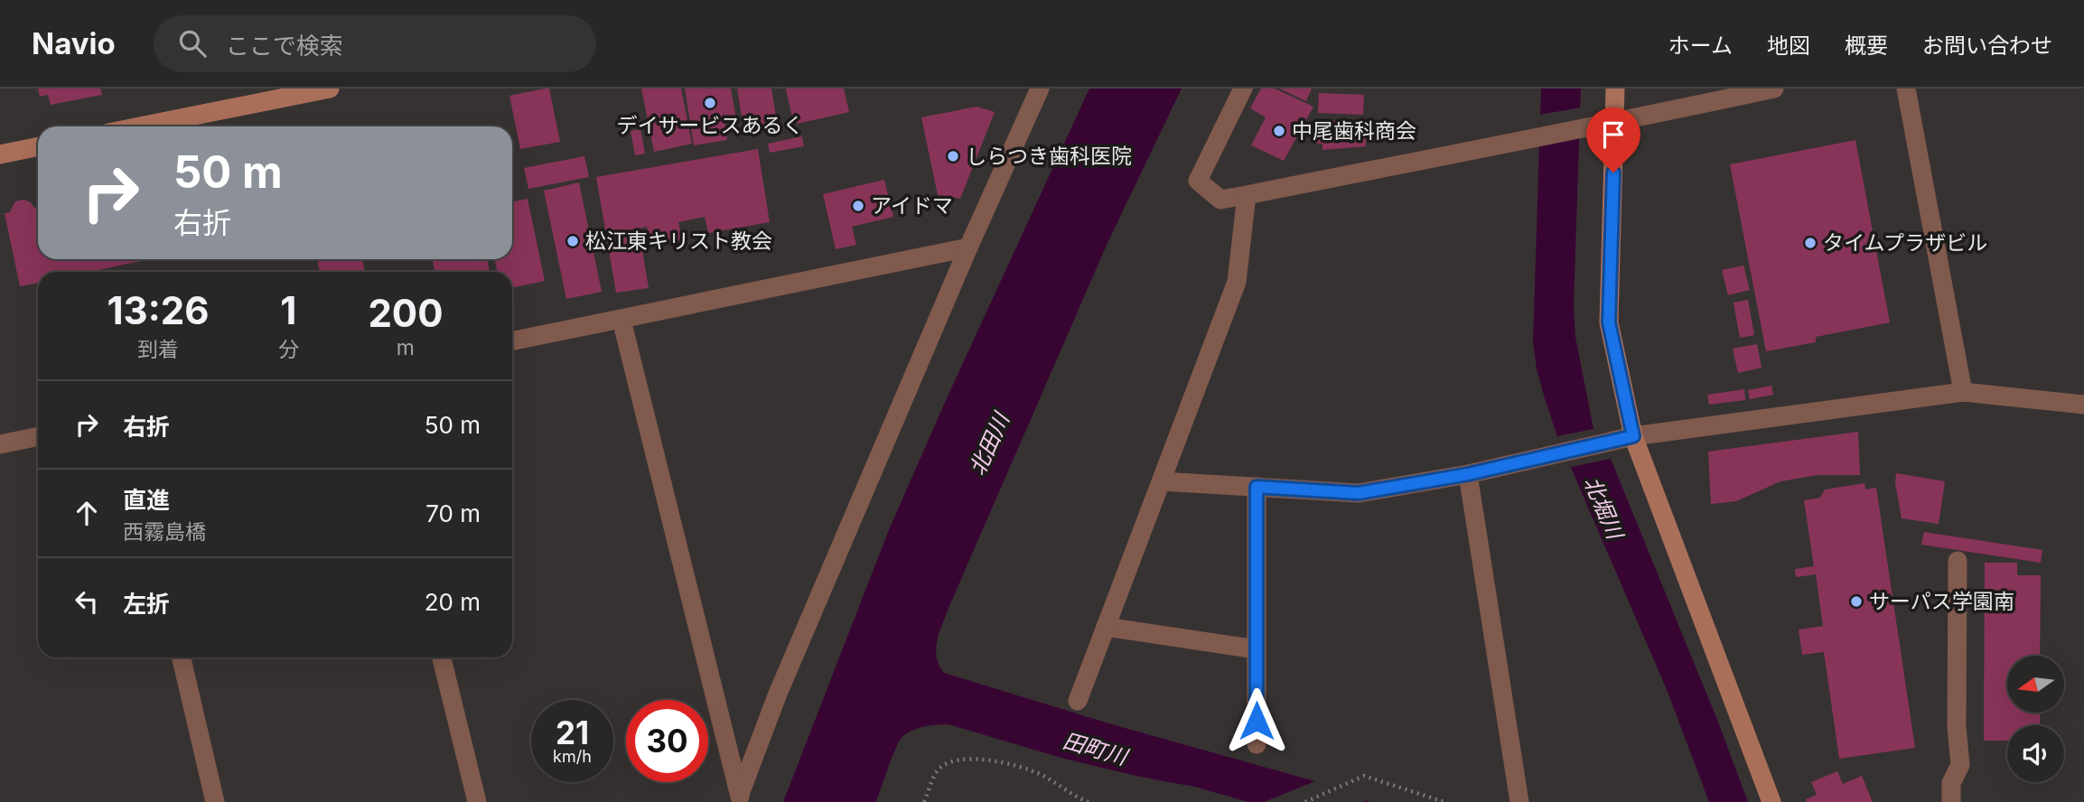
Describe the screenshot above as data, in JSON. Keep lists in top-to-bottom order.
{
  "water": ["北田川", "北堀川", "田町川"],
  "places": [
    "デイサービスあるく",
    "中尾歯科商会",
    "しらつき歯科医院",
    "アイドマ",
    "松江東キリスト教会",
    "タイムプラザビル",
    "サーパス学園南"
  ],
  "north": "left",
  "page": {
    "header": "Navio",
    "search": "ここで検索",
    "nav": [
      "ホーム",
      "地図",
      "概要",
      "お問い合わせ"
    ],
    "turn": ["50 m", "右折"],
    "eta": [
      "13:26",
      "到着",
      "1",
      "分",
      "200",
      "m"
    ],
    "list": [
      {
        "name": "右折",
        "value": "50 m"
      },
      {
        "name": "直進",
        "note": "西霧島橋",
        "value": "70 m"
      },
      {
        "name": "左折",
        "value": "20 m"
      }
    ],
    "speed": "21 km/h",
    "limit": "30"
  }
}
